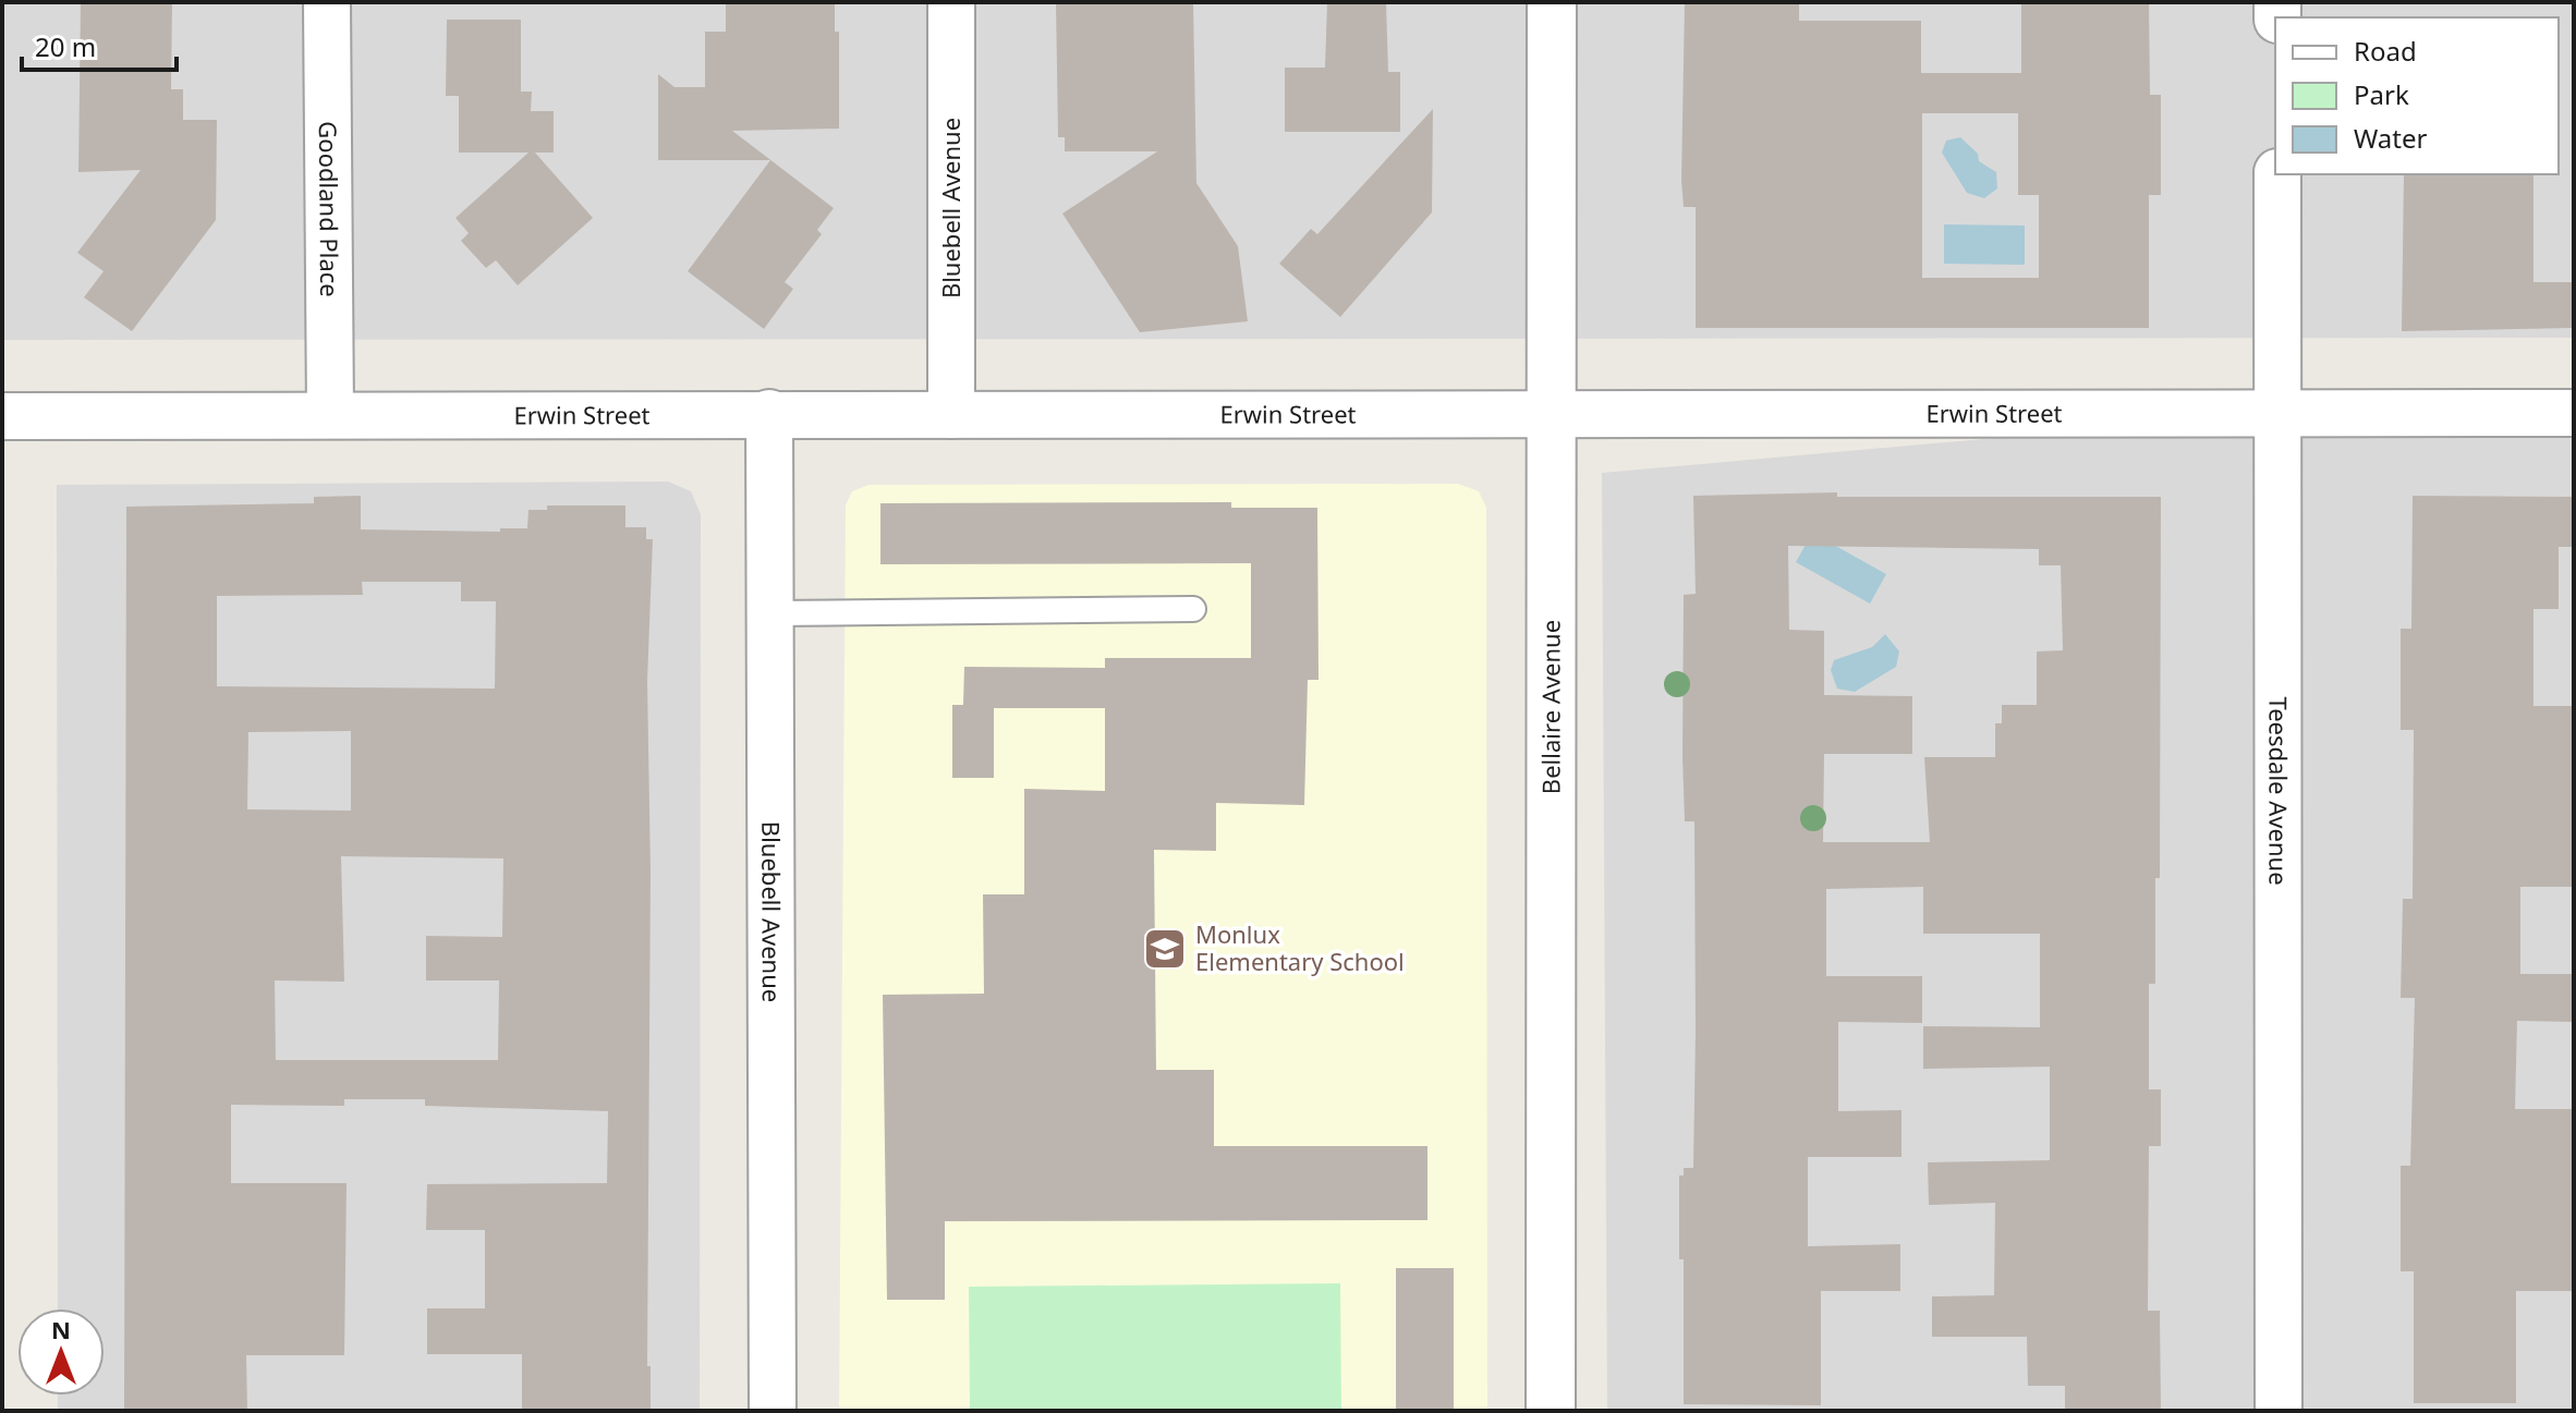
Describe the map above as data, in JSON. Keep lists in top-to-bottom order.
{
  "streets": {
    "street": [
      "Goodland Place",
      "Bluebell Avenue",
      "Erwin Street",
      "Bellaire Avenue",
      "Teesdale Avenue"
    ]
  },
  "crossings": [
    ["Goodland Place", "Erwin Street"],
    ["Bluebell Avenue", "Erwin Street"],
    ["Erwin Street", "Bellaire Avenue"],
    ["Erwin Street", "Teesdale Avenue"]
  ],
  "places": {
    "school or university": ["Monlux Elementary School"]
  },
  "legend": ["Road", "Park", "Water"],
  "scale_bar": "20 m",
  "north": "top"
}
